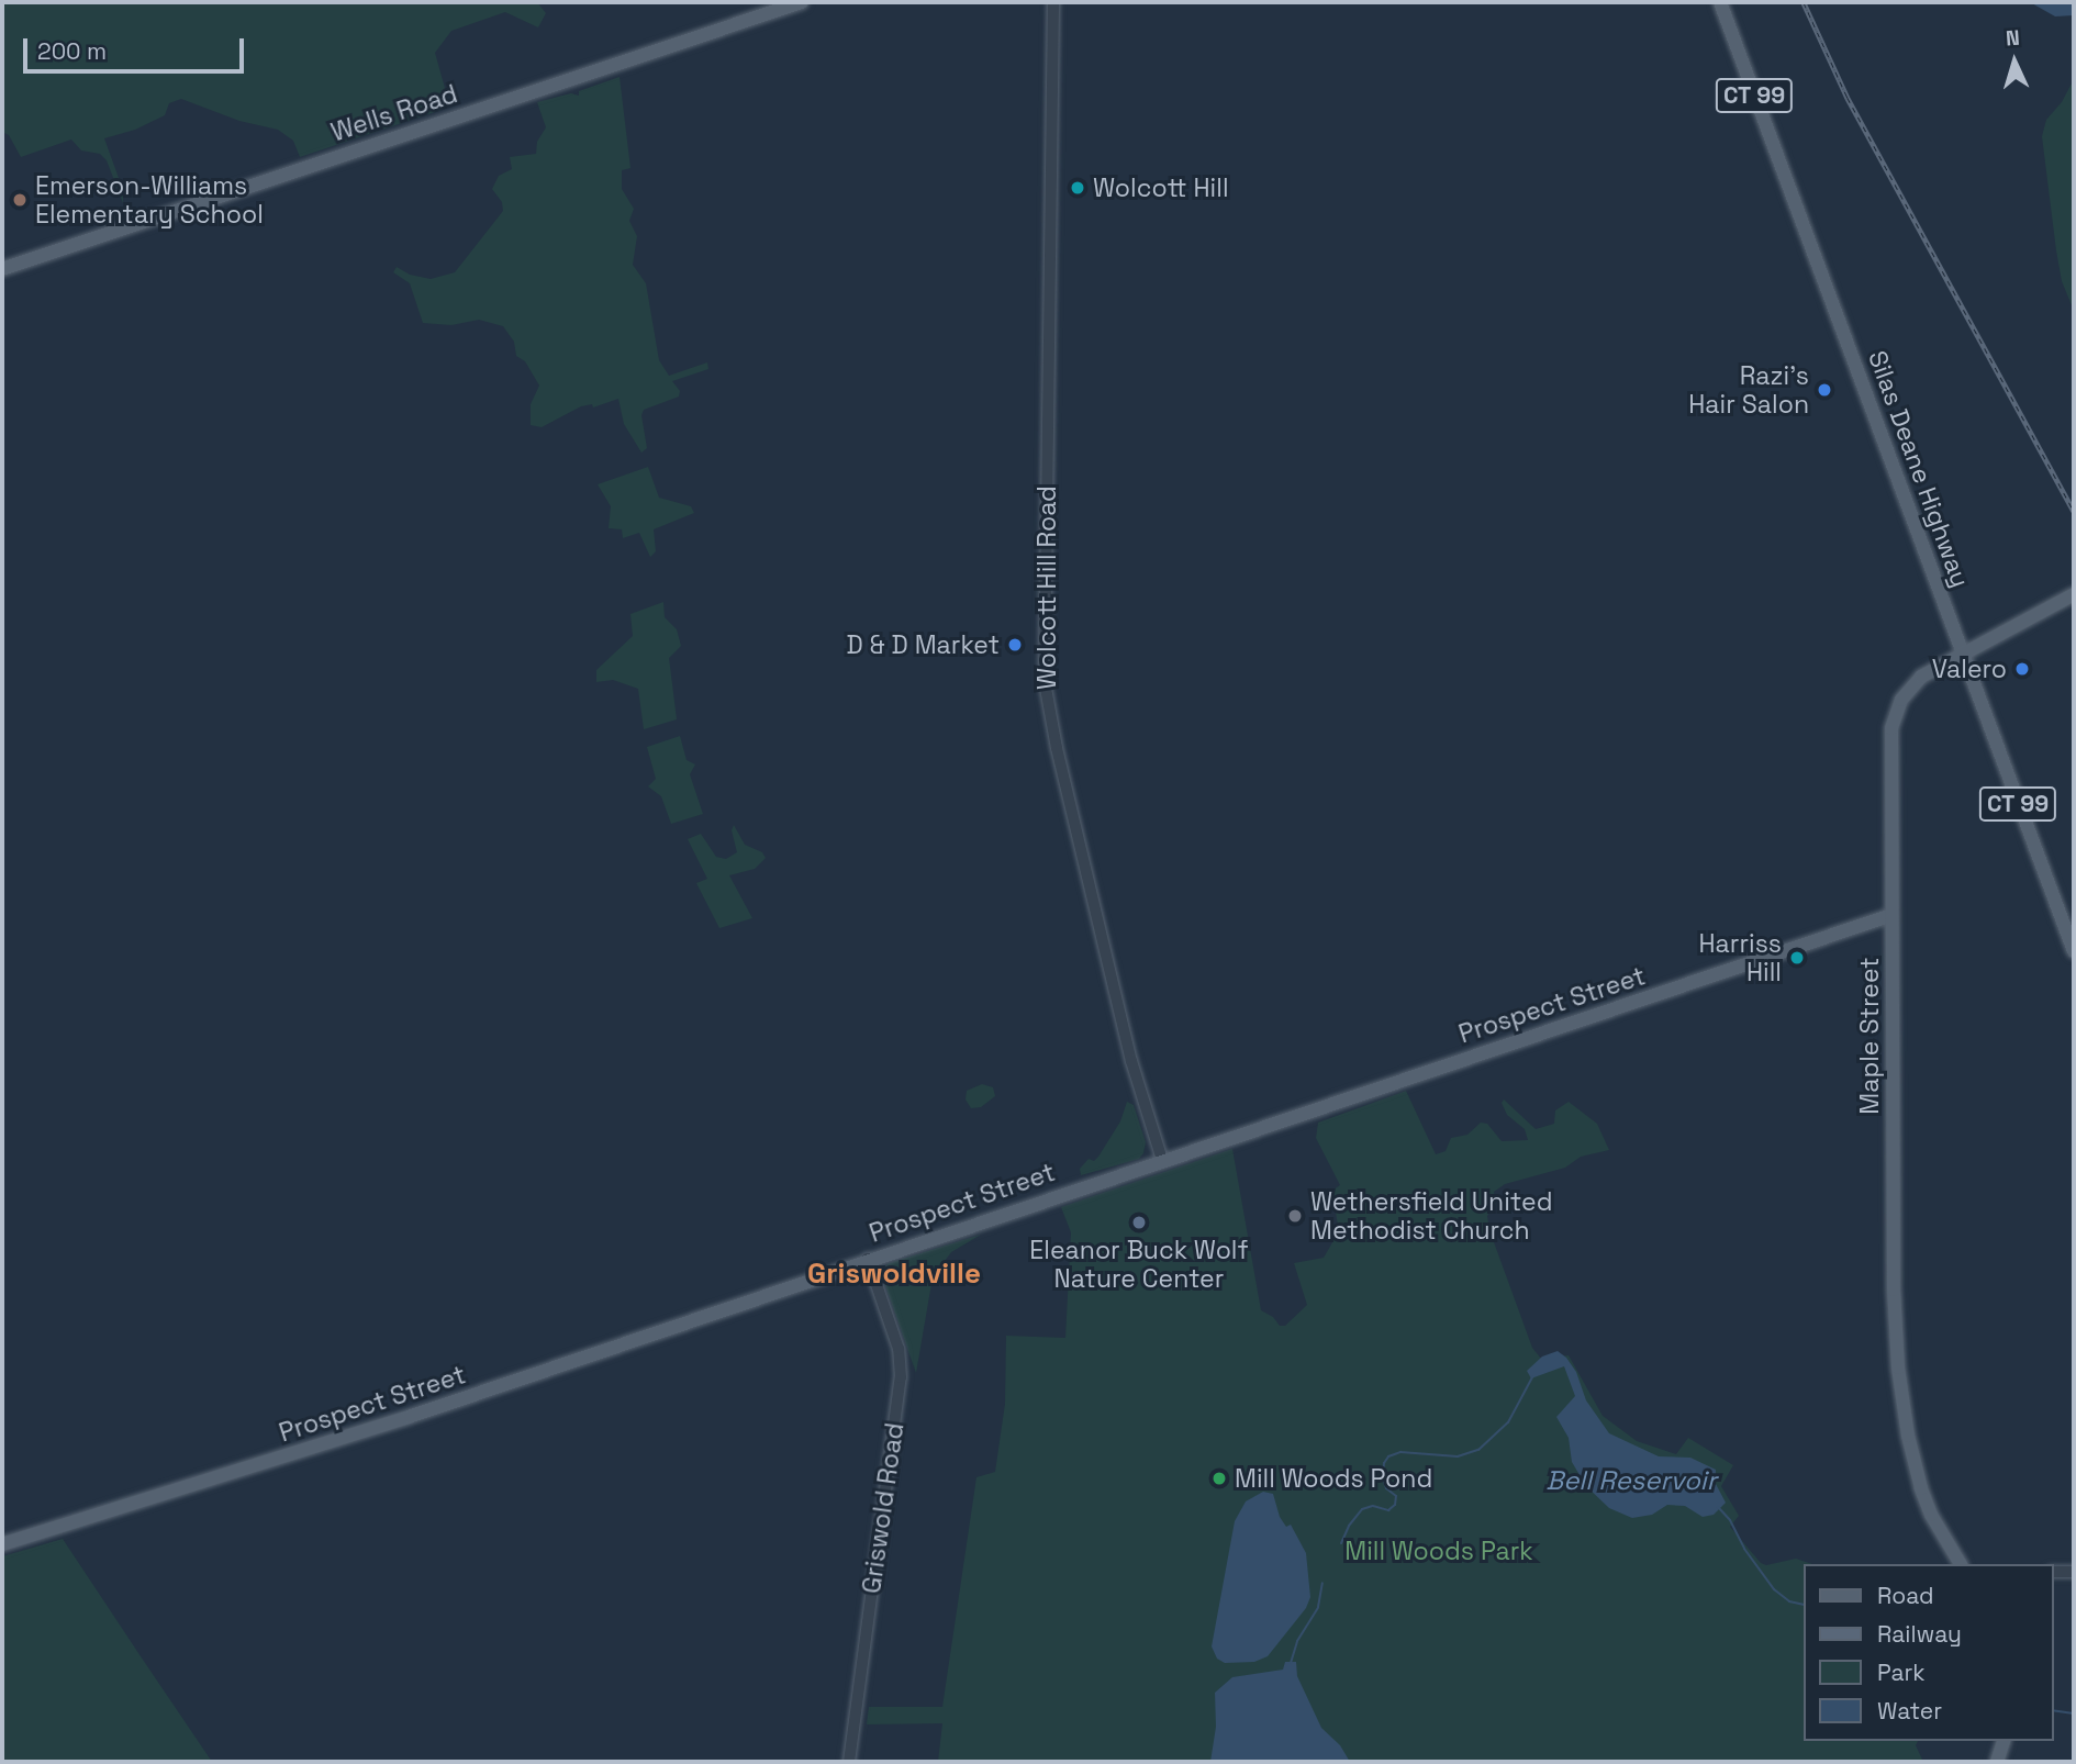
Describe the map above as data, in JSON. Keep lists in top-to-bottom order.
{
  "streets": {
    "main road": [
      "CT 99",
      "Wells Road",
      "Silas Deane Highway",
      "Prospect Street",
      "Maple Street"
    ],
    "street": ["Wolcott Hill Road", "Griswold Road"]
  },
  "crossings": [
    ["Silas Deane Highway", "Maple Street"],
    ["Wolcott Hill Road", "Prospect Street"],
    ["Prospect Street", "Maple Street"],
    ["Prospect Street", "Griswold Road"]
  ],
  "districts": ["Griswoldville"],
  "water": ["Bell Reservoir"],
  "parks": ["Mill Woods Park"],
  "places": [
    "Wolcott Hill",
    "Emerson-Williams Elementary School",
    "Razi's Hair Salon",
    "D & D Market",
    "Valero",
    "Harriss Hill",
    "Wethersfield United Methodist Church",
    "Eleanor Buck Wolf Nature Center",
    "Mill Woods Pond"
  ],
  "legend": [
    "Road",
    "Railway",
    "Park",
    "Water"
  ],
  "scale_bar": "200 m",
  "north": "top"
}
